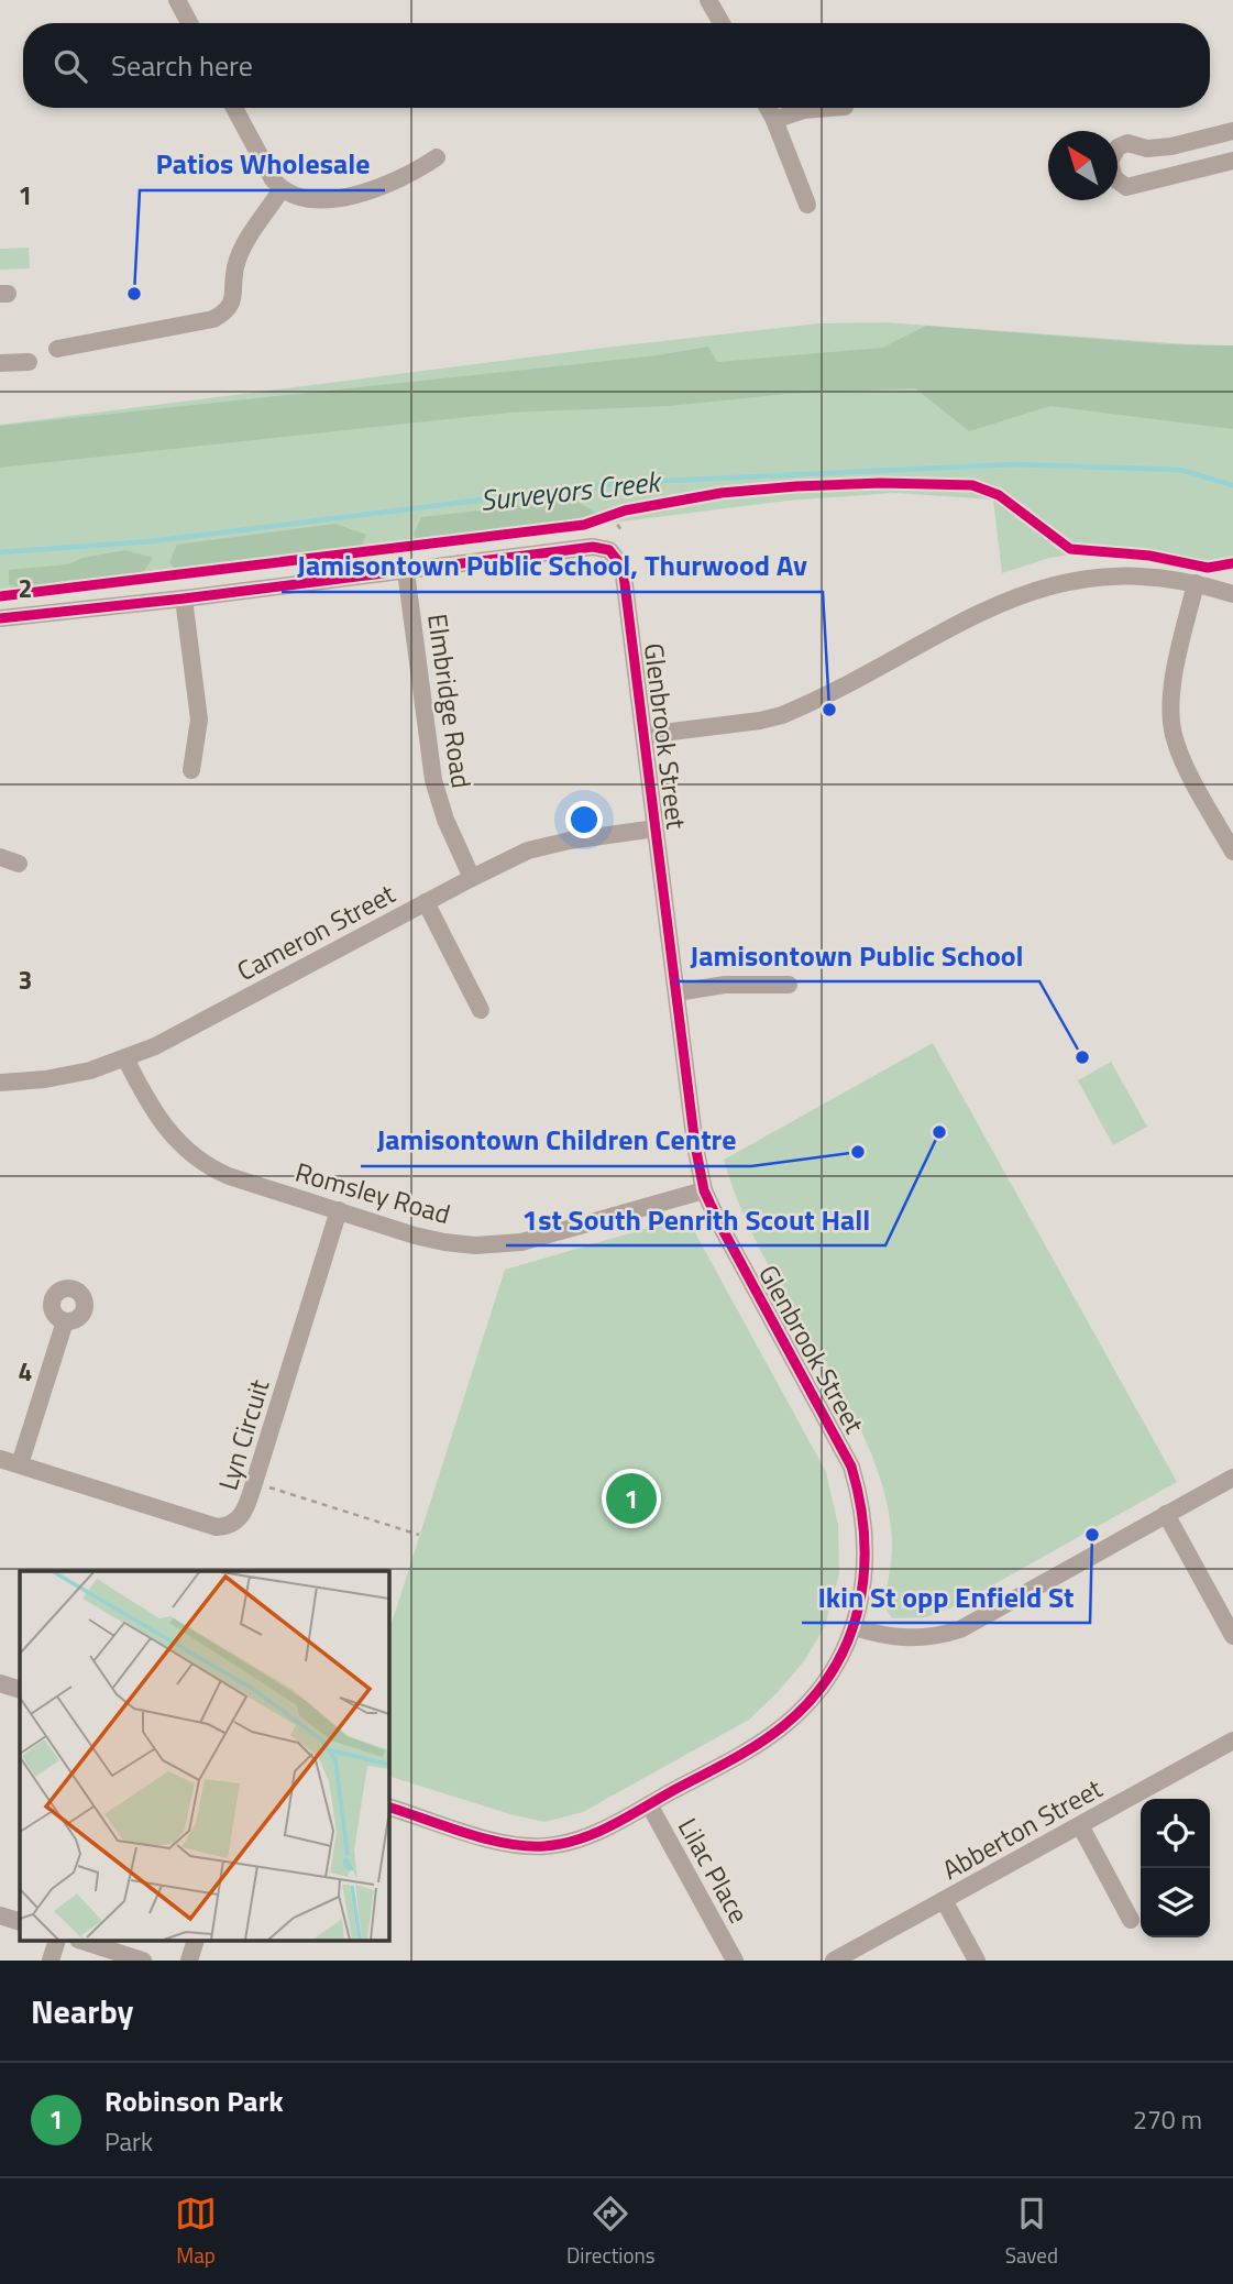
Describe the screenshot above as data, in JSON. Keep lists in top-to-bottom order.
{
  "streets": {
    "street": [
      "Elmbridge Road",
      "Glenbrook Street",
      "Cameron Street",
      "Romsley Road",
      "Lyn Circuit",
      "Abberton Street",
      "Lilac Place"
    ]
  },
  "crossings": [
    ["Elmbridge Road", "Glenbrook Street"],
    ["Elmbridge Road", "Cameron Street"],
    ["Glenbrook Street", "Cameron Street"],
    ["Glenbrook Street", "Romsley Road"],
    ["Glenbrook Street", "Lilac Place"],
    ["Cameron Street", "Romsley Road"],
    ["Romsley Road", "Lyn Circuit"]
  ],
  "water": ["Surveyors Creek"],
  "places": [
    "Patios Wholesale",
    "Jamisontown Public School, Thurwood Av",
    "Jamisontown Public School",
    "1st South Penrith Scout Hall",
    "Jamisontown Children Centre",
    "Ikin St opp Enfield St"
  ],
  "north": "top left",
  "page": {
    "search": "Search here",
    "pins": "1",
    "heading": "Nearby",
    "list": [
      {
        "mark": "1",
        "name": "Robinson Park",
        "note": "Park",
        "value": "270 m"
      }
    ],
    "nav": ["Map", "Directions", "Saved"]
  },
  "grid": {
    "rows": [
      "1",
      "2",
      "3",
      "4"
    ]
  }
}
